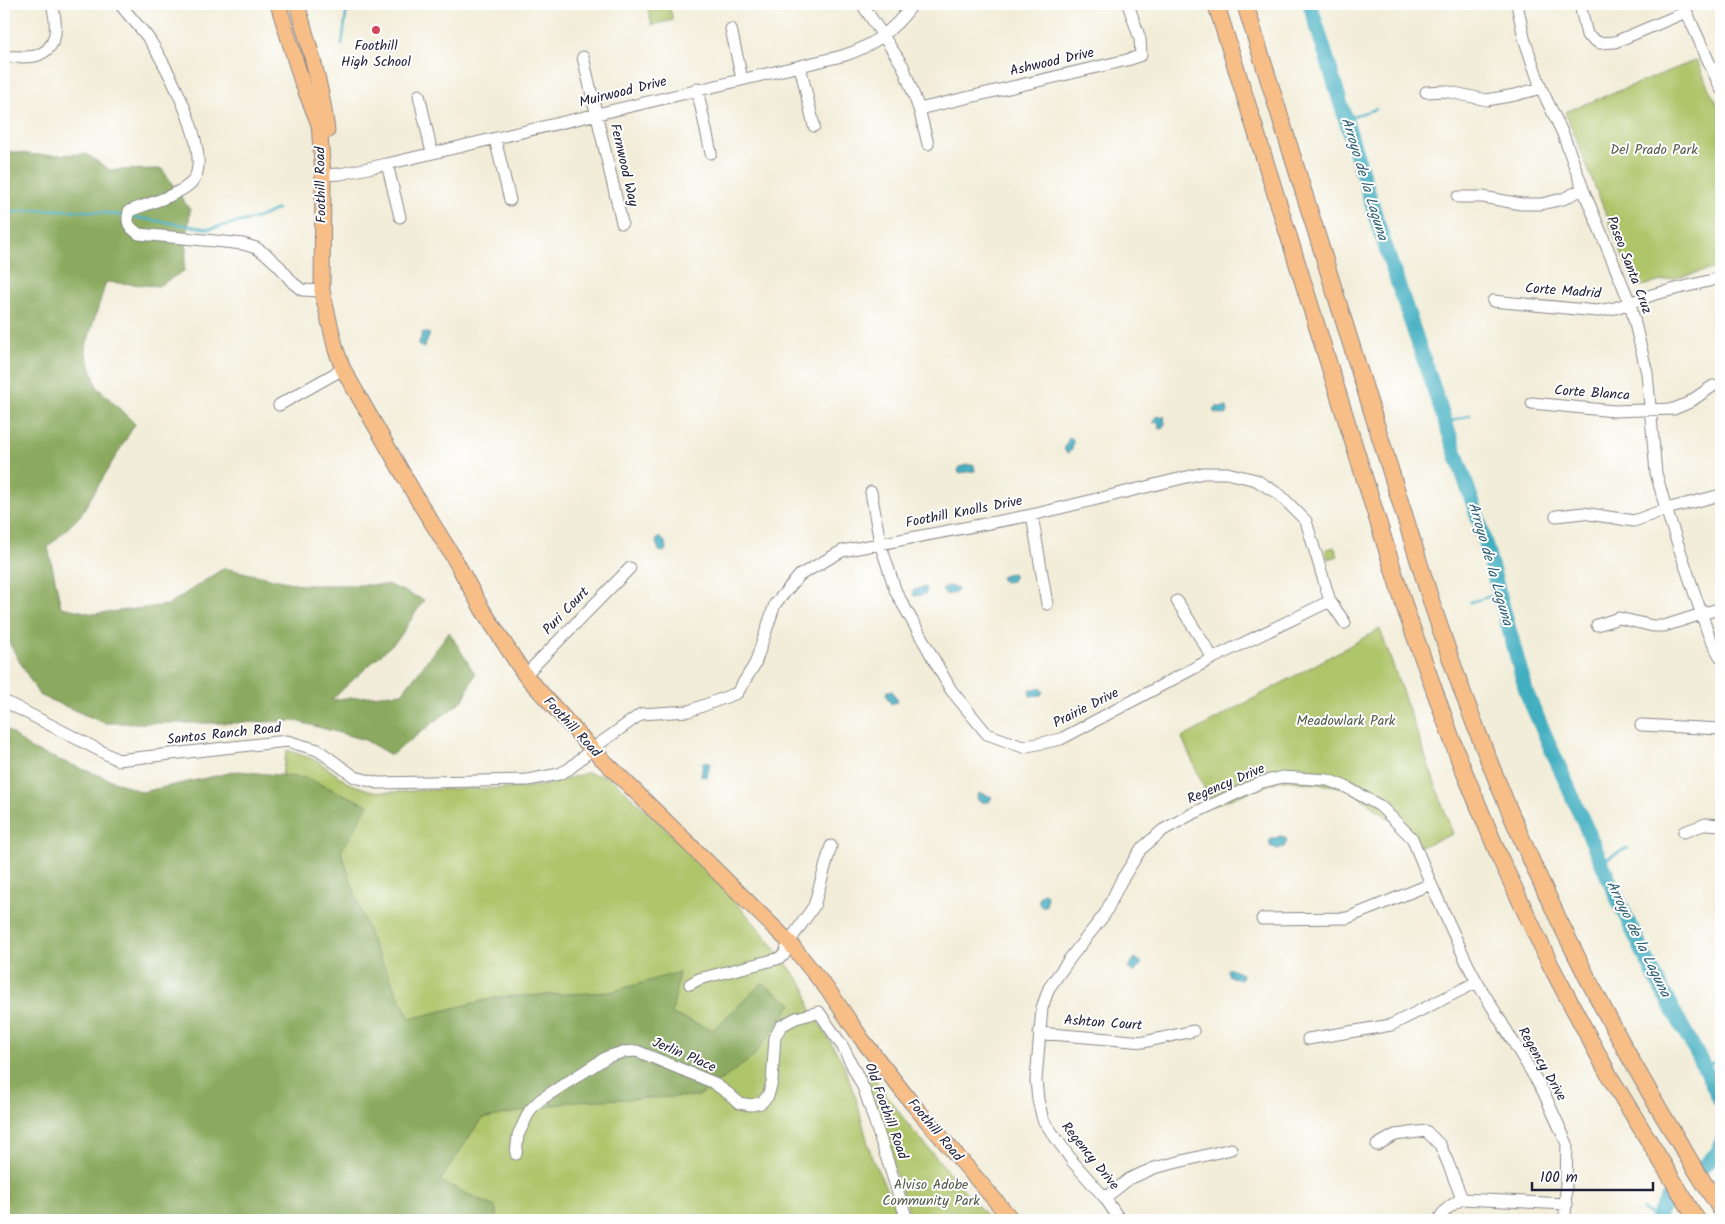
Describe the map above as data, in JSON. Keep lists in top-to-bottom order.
{
  "streets": {
    "main road": ["Foothill Road"],
    "street": [
      "Ashwood Drive",
      "Muirwood Drive",
      "Fernwood Way",
      "Paseo Santa Cruz",
      "Corte Madrid",
      "Corte Blanca",
      "Foothill Knolls Drive",
      "Puri Court",
      "Prairie Drive",
      "Santos Ranch Road",
      "Regency Drive",
      "Ashton Court",
      "Jerlin Place",
      "Old Foothill Road"
    ]
  },
  "crossings": [
    ["Muirwood Drive", "Fernwood Way"],
    ["Muirwood Drive", "Foothill Road"],
    ["Foothill Road", "Foothill Knolls Drive"],
    ["Foothill Road", "Puri Court"],
    ["Foothill Road", "Santos Ranch Road"],
    ["Paseo Santa Cruz", "Corte Madrid"],
    ["Paseo Santa Cruz", "Corte Blanca"],
    ["Foothill Knolls Drive", "Prairie Drive"],
    ["Foothill Knolls Drive", "Santos Ranch Road"],
    ["Regency Drive", "Ashton Court"],
    ["Jerlin Place", "Old Foothill Road"]
  ],
  "water": ["Arroyo de la Laguna"],
  "parks": ["Del Prado Park", "Meadowlark Park", "Alviso Adobe Community Park"],
  "places": ["Foothill High School"],
  "scale_bar": "100 m"
}
